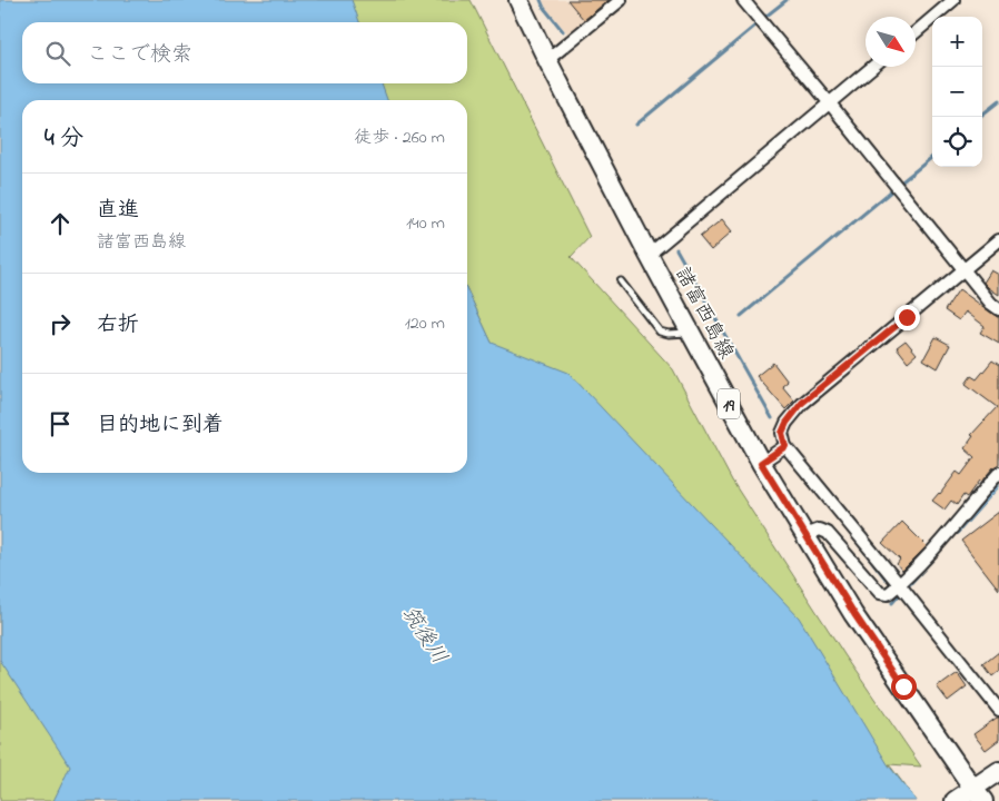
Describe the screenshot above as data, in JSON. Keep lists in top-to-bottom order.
{
  "streets": {
    "main road": ["諸富西島線", "19"]
  },
  "water": ["筑後川"],
  "north": "bottom right",
  "page": {
    "map_buttons": ["+", "−"],
    "search": "ここで検索",
    "heading": ["4 分", "徒歩 · 260 m"],
    "list": [
      ["直進", "諸富西島線", "140 m"],
      ["右折", "120 m"],
      "目的地に到着"
    ]
  }
}
